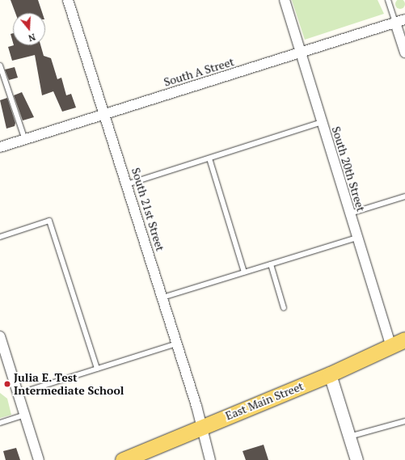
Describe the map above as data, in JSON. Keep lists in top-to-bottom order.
{
  "streets": {
    "main road": ["East Main Street"],
    "street": ["South A Street", "South 20th Street", "South 21st Street"]
  },
  "crossings": [
    ["South A Street", "South 20th Street"],
    ["South A Street", "South 21st Street"],
    ["South 20th Street", "East Main Street"],
    ["South 21st Street", "East Main Street"]
  ],
  "places": ["Julia E. Test Intermediate School"],
  "north": "bottom"
}
